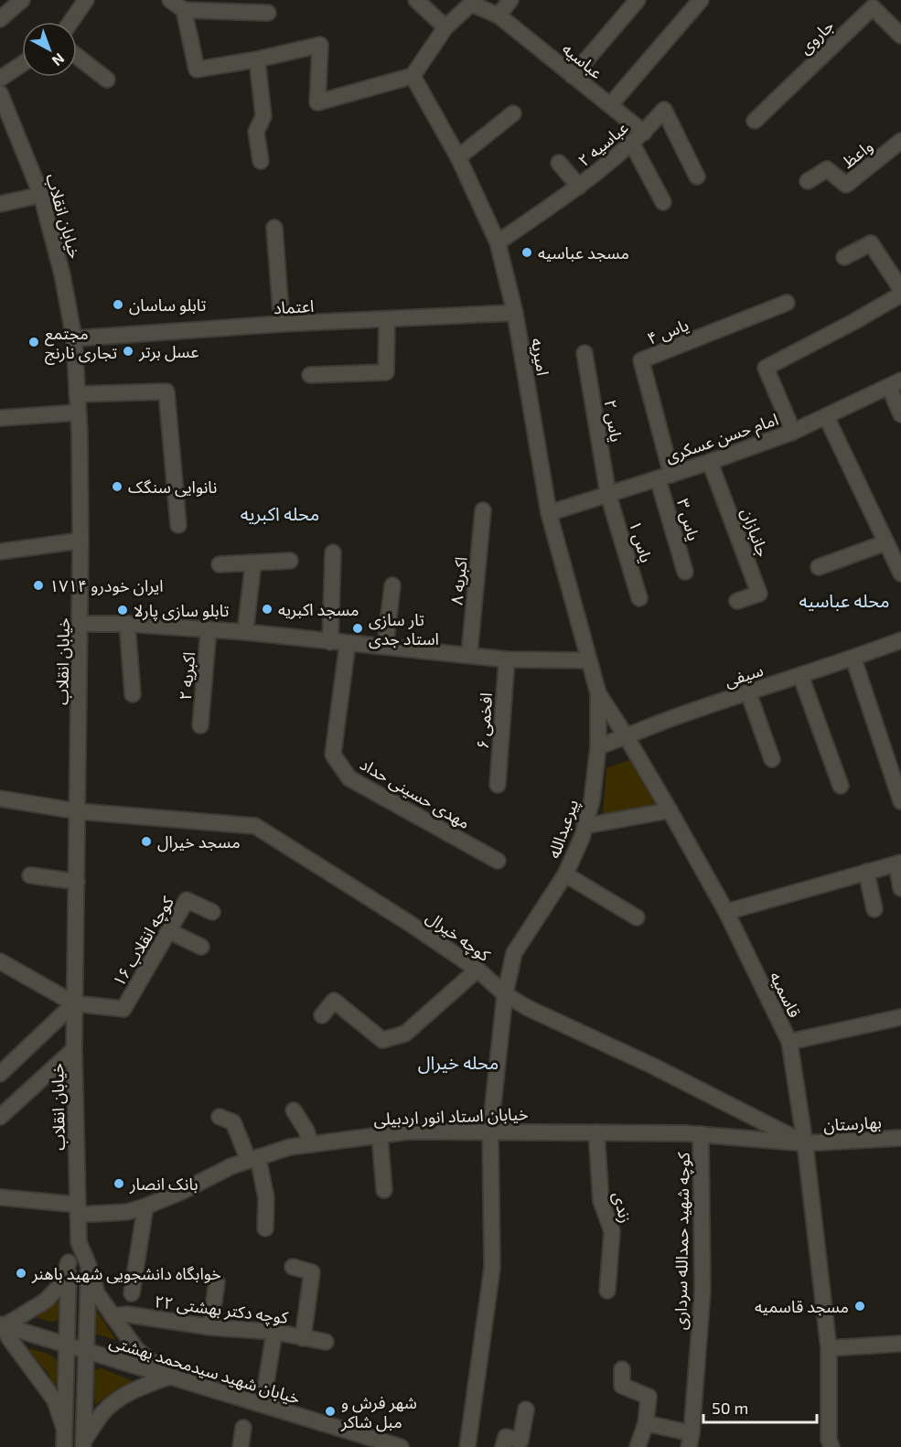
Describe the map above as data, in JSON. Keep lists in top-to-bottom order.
{
  "streets": {
    "street": [
      "جاروی",
      "عباسیه",
      "عباسیه ۲",
      "واعظ",
      "خیابان انقلاب",
      "اعتماد",
      "یاس ۴",
      "امیریه",
      "یاس ۲",
      "امام حسن عسکری",
      "یاس ۳",
      "جانبازان",
      "یاس ۱",
      "اکبریه ۸",
      "سیفی",
      "اکبریه ۲",
      "افخمی ۶",
      "مهدی حسینی حداد",
      "پیرعبدالله",
      "کوچه خیرال",
      "کوچه انقلاب ۱۶",
      "قاسمیه",
      "خیابان استاد انور اردبیلی",
      "بهارستان",
      "زندی",
      "کوچه شهید حمدالله سرداری",
      "کوچه دکتر بهشتی ۲۲",
      "خیابان شهید سیدمحمد بهشتی"
    ]
  },
  "crossings": [
    ["عباسیه", "عباسیه ۲"],
    ["عباسیه", "امیریه"],
    ["عباسیه ۲", "امیریه"],
    ["خیابان انقلاب", "اعتماد"],
    ["خیابان انقلاب", "کوچه خیرال"],
    ["خیابان انقلاب", "کوچه انقلاب ۱۶"],
    ["خیابان انقلاب", "خیابان استاد انور اردبیلی"],
    ["اعتماد", "امیریه"],
    ["یاس ۴", "امام حسن عسکری"],
    ["یاس ۴", "یاس ۳"],
    ["امیریه", "امام حسن عسکری"],
    ["امیریه", "پیرعبدالله"],
    ["یاس ۲", "امام حسن عسکری"],
    ["یاس ۲", "یاس ۱"],
    ["امام حسن عسکری", "یاس ۳"],
    ["امام حسن عسکری", "جانبازان"],
    ["امام حسن عسکری", "یاس ۱"],
    ["سیفی", "پیرعبدالله"],
    ["سیفی", "قاسمیه"],
    ["پیرعبدالله", "کوچه خیرال"],
    ["پیرعبدالله", "قاسمیه"],
    ["پیرعبدالله", "خیابان استاد انور اردبیلی"],
    ["کوچه خیرال", "قاسمیه"],
    ["کوچه خیرال", "خیابان استاد انور اردبیلی"],
    ["کوچه خیرال", "بهارستان"],
    ["قاسمیه", "خیابان استاد انور اردبیلی"],
    ["قاسمیه", "بهارستان"],
    ["خیابان استاد انور اردبیلی", "بهارستان"],
    ["خیابان استاد انور اردبیلی", "زندی"],
    ["خیابان استاد انور اردبیلی", "کوچه شهید حمدالله سرداری"]
  ],
  "districts": ["محله اکبریه", "محله عباسیه", "محله خیرال"],
  "places": [
    "مسجد عباسیه",
    "تابلو ساسان",
    "مجتمع تجاری نارنج",
    "عسل برتر",
    "نانوایی سنگک",
    "ایران خودرو ۱۷۱۴",
    "مسجد اکبریه",
    "تابلو سازی پارلا",
    "تار سازی استاد جدی",
    "مسجد خیرال",
    "بانک انصار",
    "خوابگاه دانشجویی شهید باهنر",
    "مسجد قاسمیه",
    "شهر فرش و مبل شاکر"
  ],
  "scale_bar": "50 m",
  "north": "bottom right"
}
